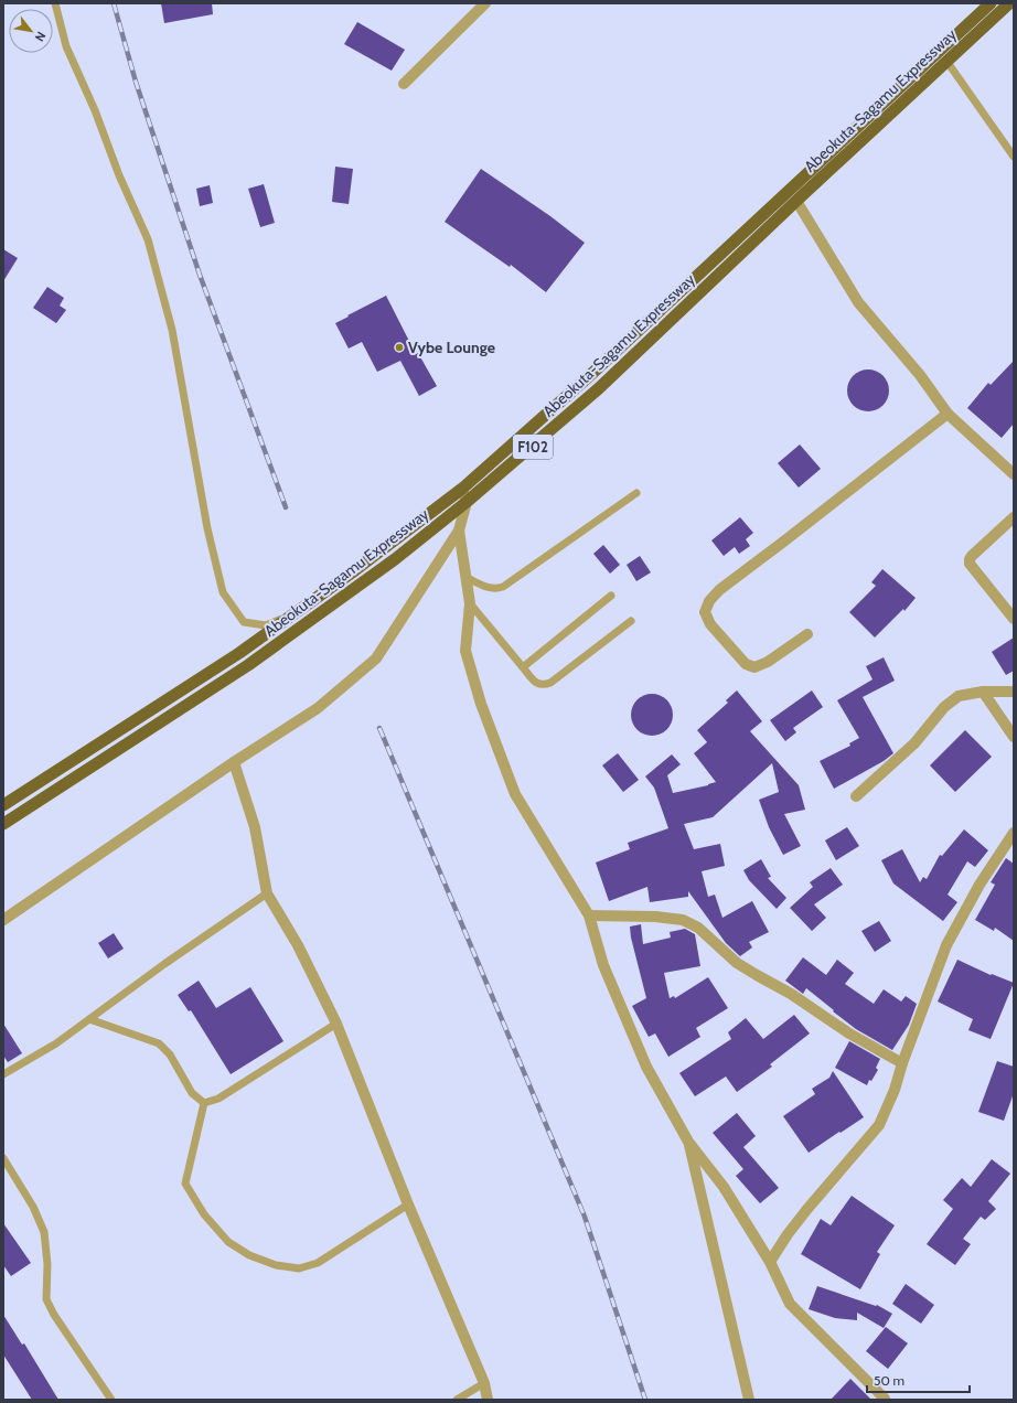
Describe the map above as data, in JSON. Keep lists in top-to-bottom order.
{
  "streets": {
    "highway": ["Abeokuta-Sagamu Expressway", "F102"]
  },
  "places": ["Vybe Lounge"],
  "scale_bar": "50 m",
  "north": "bottom right"
}
